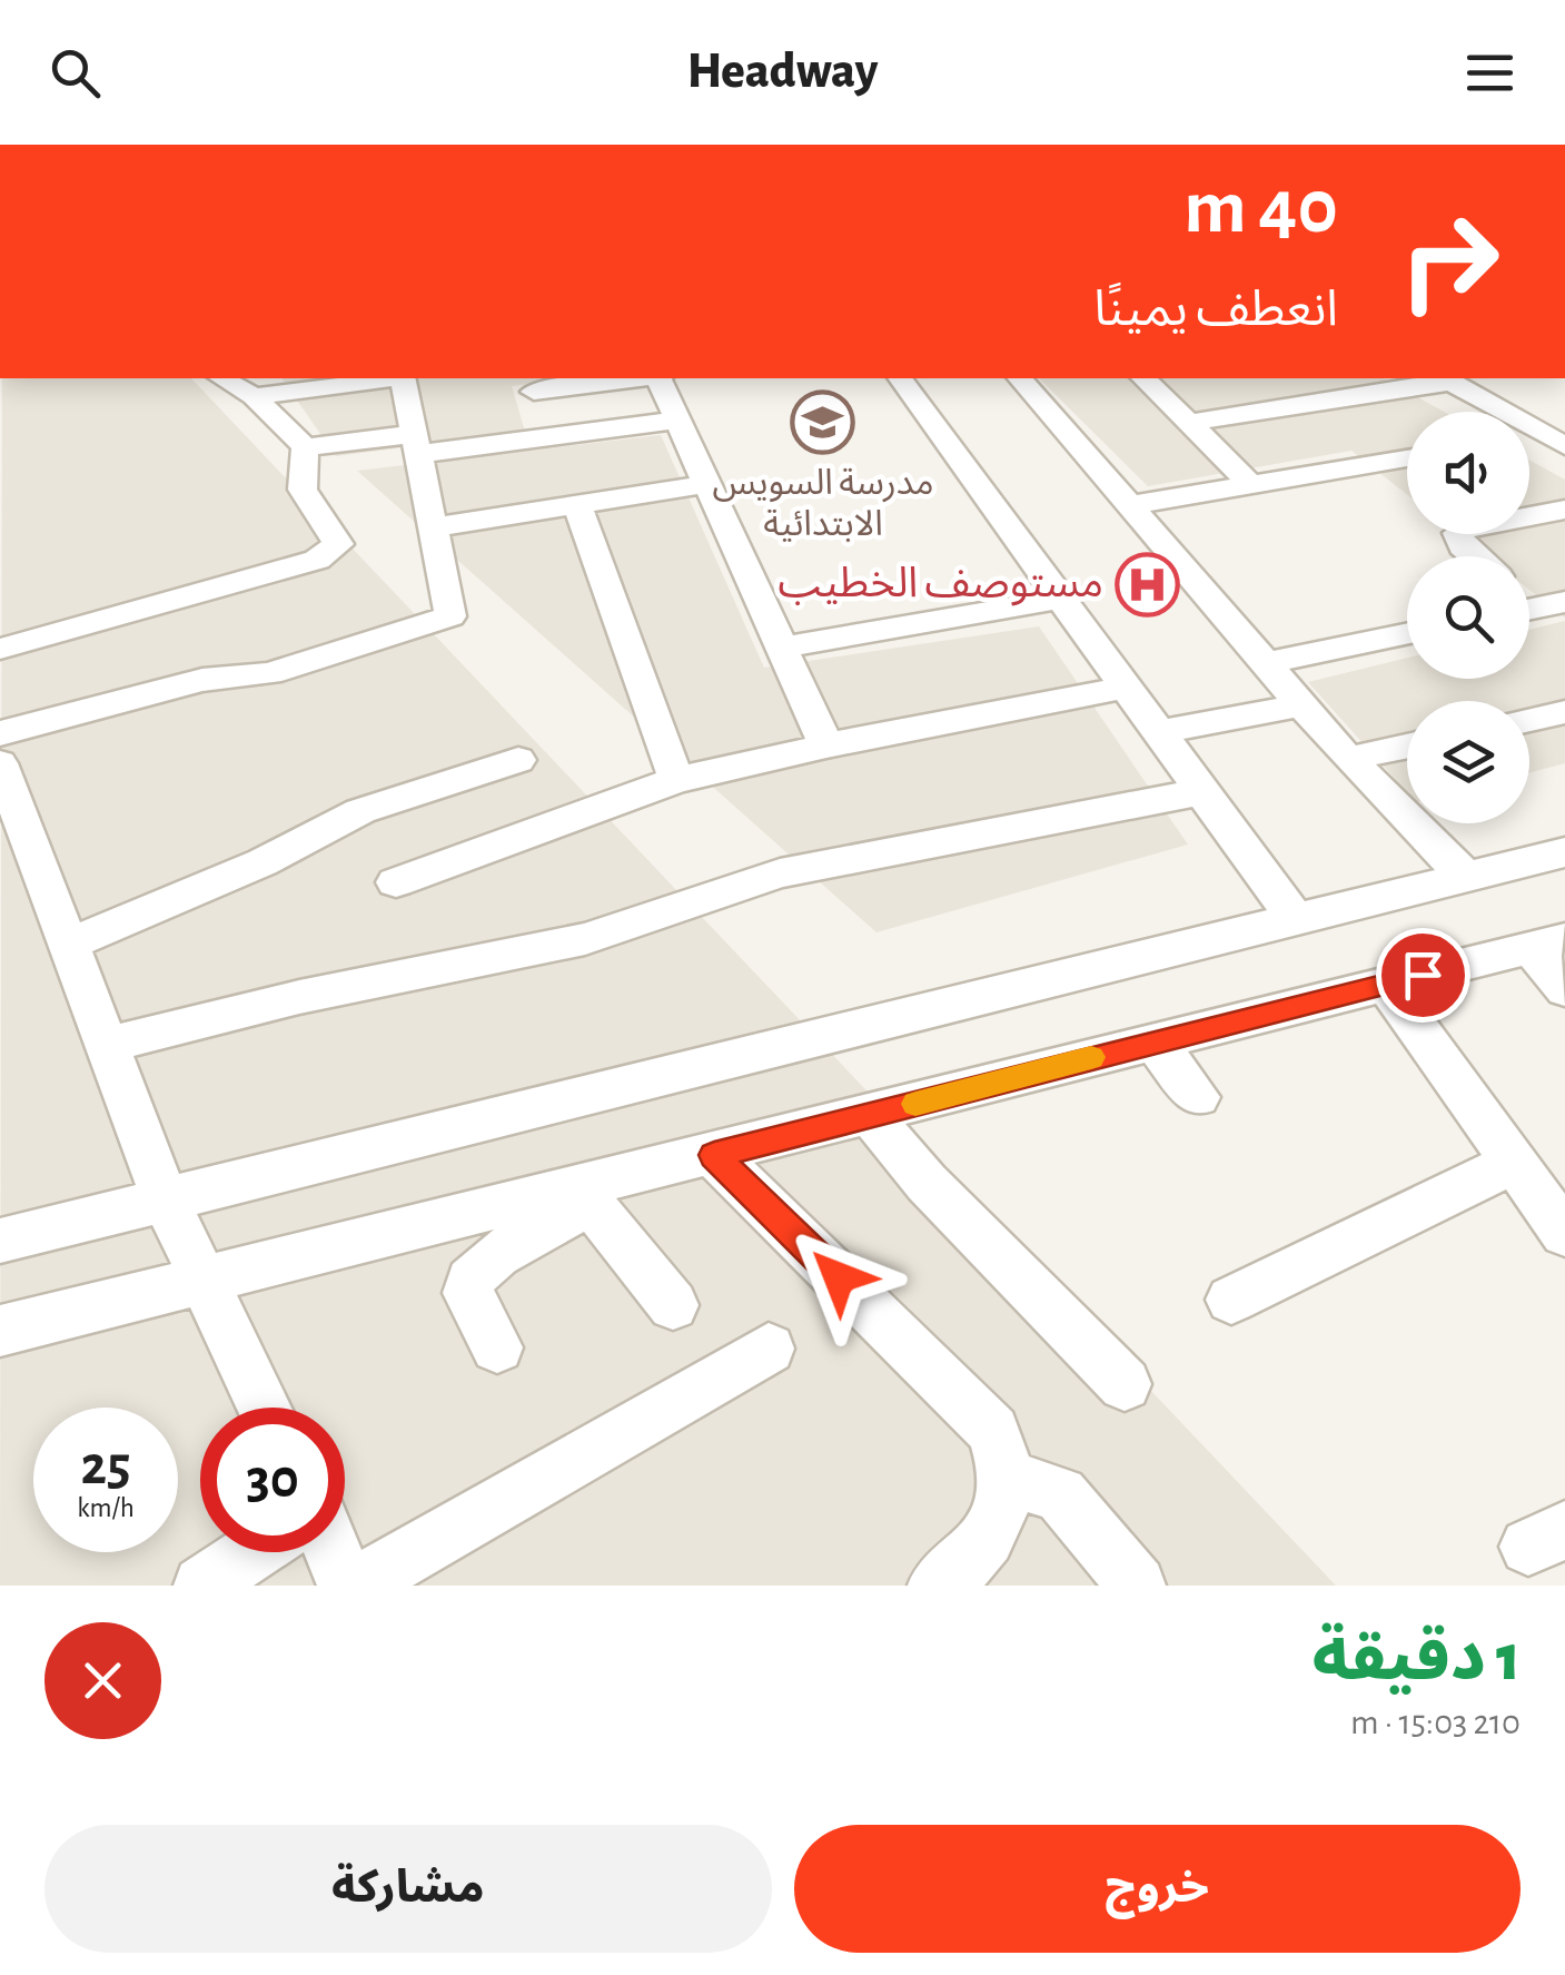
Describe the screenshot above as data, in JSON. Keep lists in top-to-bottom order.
{
  "places": {
    "school or university": ["مدرسة السويس الابتدائية"],
    "hospital": ["مستوصف الخطيب"]
  },
  "page": {
    "header": "Headway",
    "turn": ["40 m", "انعطف يمينًا"],
    "speed": "25 km/h",
    "limit": "30",
    "heading": ["1 دقيقة", "210 m · 15:03"],
    "buttons": ["خروج", "مشاركة"]
  }
}
